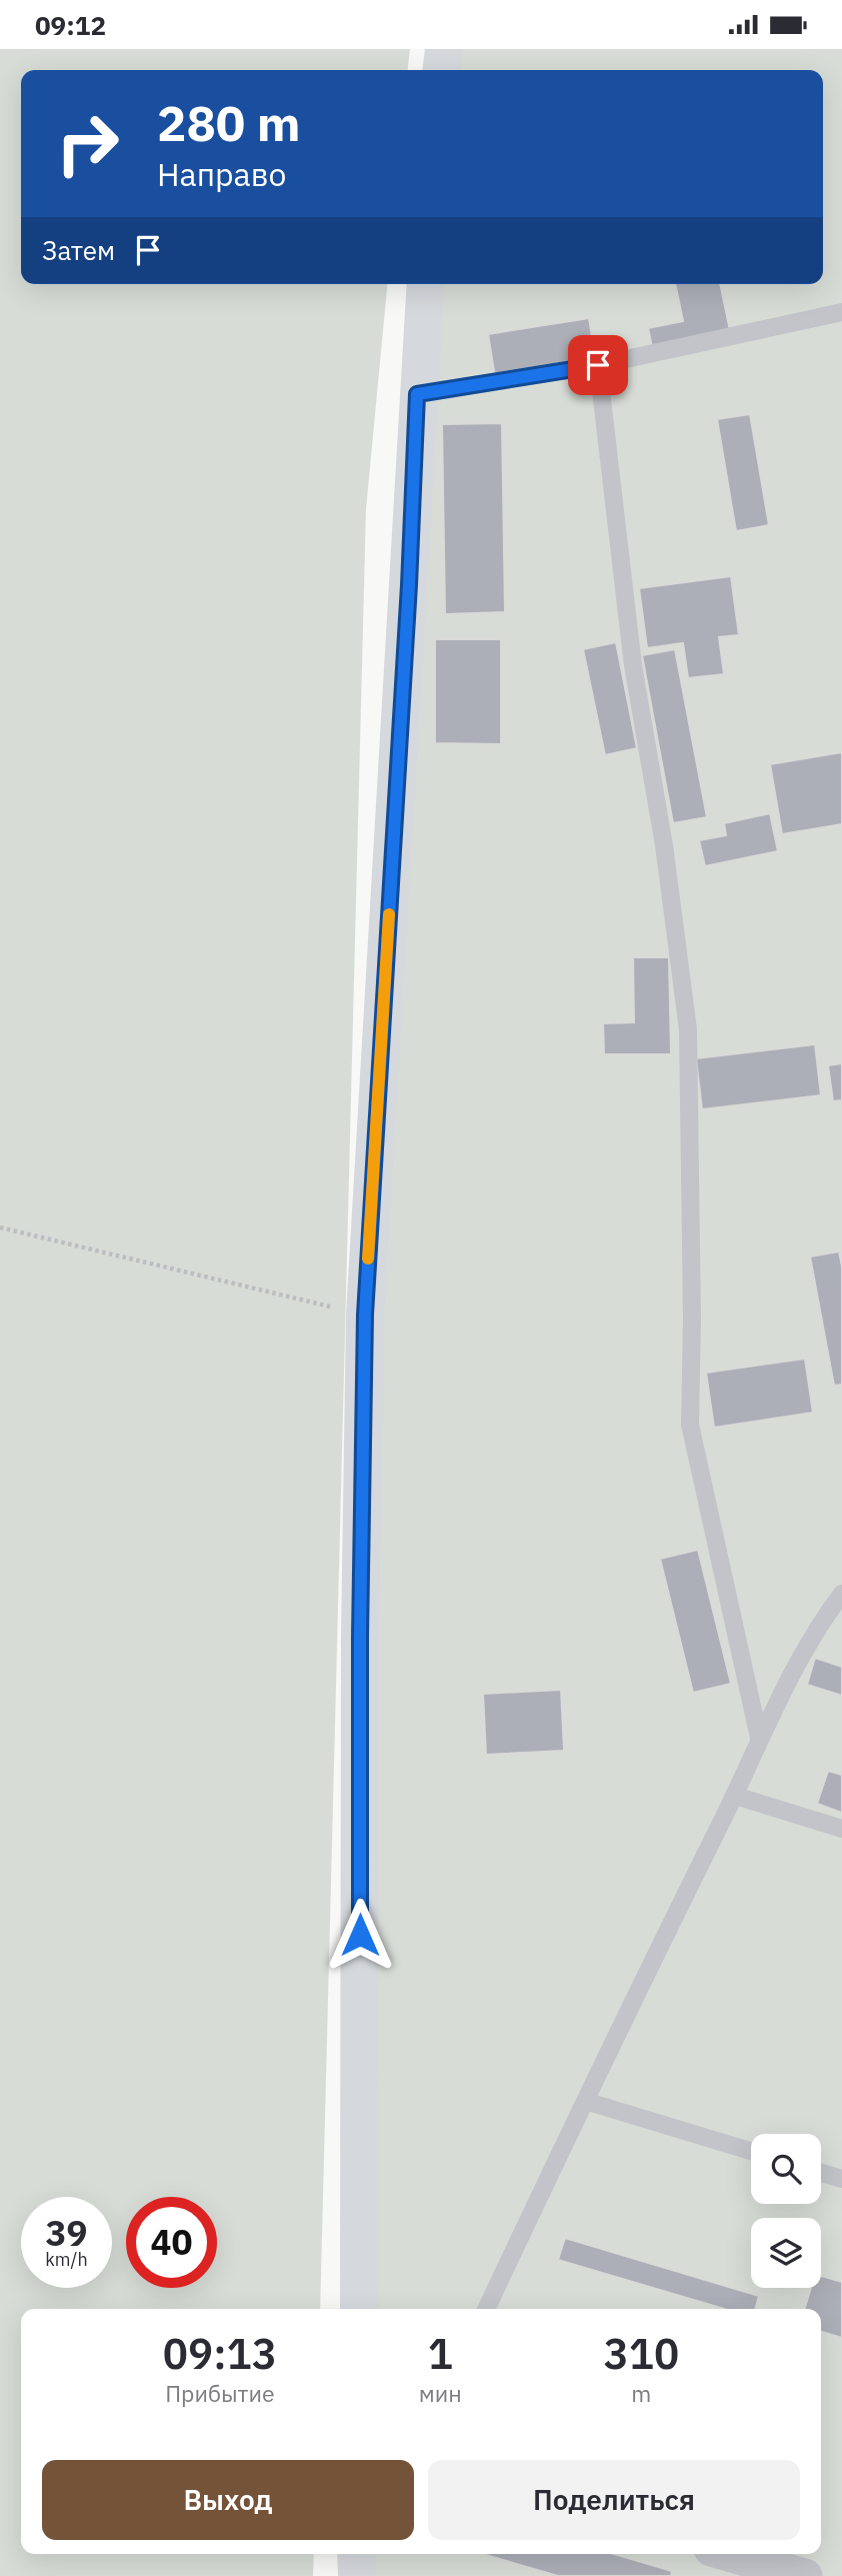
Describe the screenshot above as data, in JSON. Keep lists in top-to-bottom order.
{
  "page": {
    "status": "09:12",
    "turn": ["280 m", "Направо"],
    "then": "Затем",
    "speed": "39 km/h",
    "limit": "40",
    "eta": [
      "09:13",
      "Прибытие",
      "1",
      "мин",
      "310",
      "m"
    ],
    "buttons": ["Выход", "Поделиться"]
  }
}
